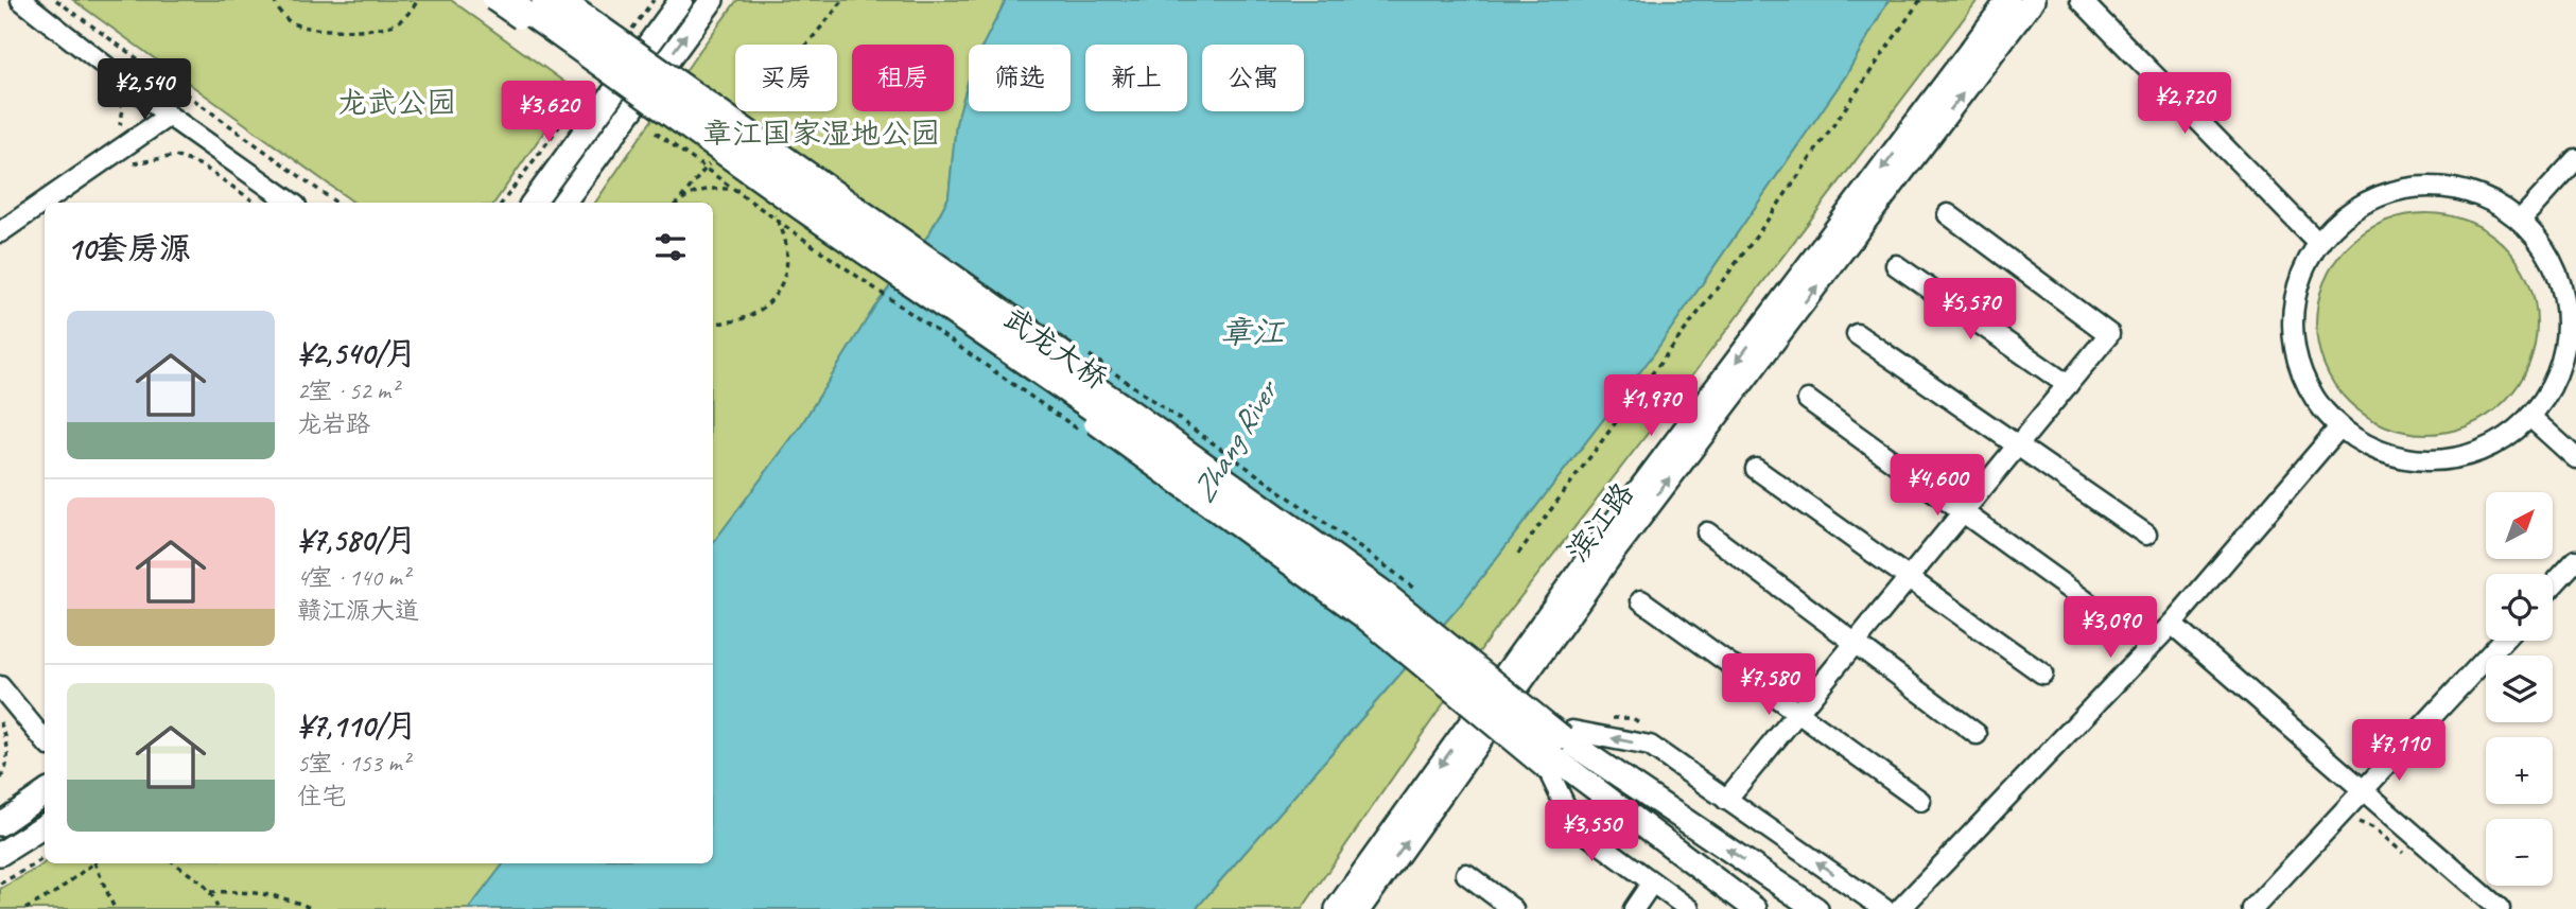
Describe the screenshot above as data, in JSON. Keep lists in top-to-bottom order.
{
  "streets": {
    "main road": ["武龙大桥", "滨江路"]
  },
  "water": ["章江", "Zhang River"],
  "parks": ["龙武公园", "章江国家湿地公园"],
  "north": "top right",
  "page": {
    "chip": [
      "买房",
      "租房",
      "筛选",
      "新上",
      "公寓"
    ],
    "price": [
      "¥2,540",
      "¥2,720",
      "¥3,620",
      "¥5,570",
      "¥1,970",
      "¥4,600",
      "¥3,090",
      "¥7,580",
      "¥7,110",
      "¥3,550"
    ],
    "heading": "10套房源",
    "list": [
      {
        "name": "¥2,540/月",
        "note": "2室 · 52 m² · 龙岩路"
      },
      {
        "name": "¥7,580/月",
        "note": "4室 · 140 m² · 赣江源大道"
      },
      {
        "name": "¥7,110/月",
        "note": "5室 · 153 m² · 住宅"
      }
    ],
    "map_buttons": ["+", "−"]
  }
}
